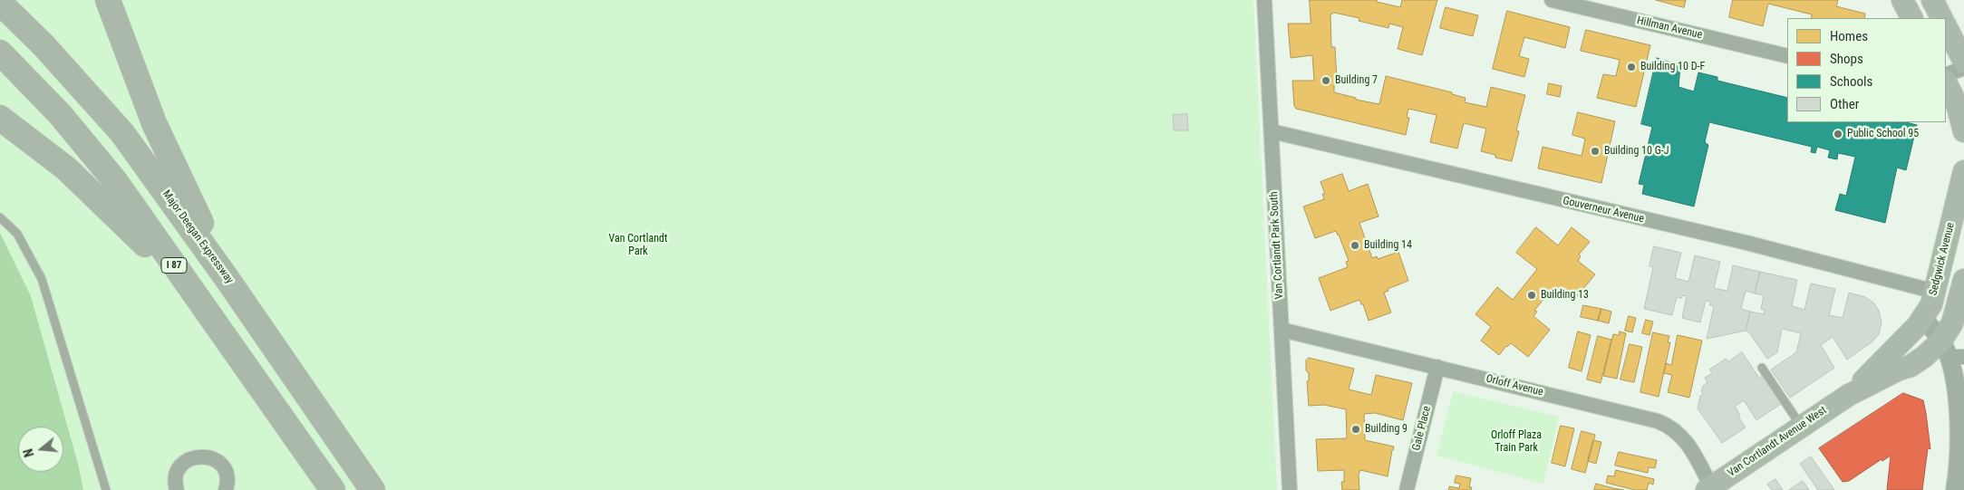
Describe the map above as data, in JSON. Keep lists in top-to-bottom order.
{
  "streets": {
    "highway": ["Major Deegan Expressway", "I 87"],
    "main road": ["Sedgwick Avenue", "Van Cortlandt Avenue West"],
    "street": [
      "Hillman Avenue",
      "Gouverneur Avenue",
      "Van Cortlandt Park South",
      "Orloff Avenue",
      "Gale Place"
    ]
  },
  "crossings": [
    ["Gouverneur Avenue", "Van Cortlandt Park South"],
    ["Gouverneur Avenue", "Sedgwick Avenue"],
    ["Van Cortlandt Park South", "Orloff Avenue"],
    ["Sedgwick Avenue", "Van Cortlandt Avenue West"],
    ["Orloff Avenue", "Gale Place"],
    ["Orloff Avenue", "Van Cortlandt Avenue West"]
  ],
  "parks": ["Van Cortlandt Park", "Orloff Plaza Train Park"],
  "places": [
    "Building 10 D-F",
    "Building 7",
    "Public School 95",
    "Building 10 G-J",
    "Building 14",
    "Building 13",
    "Building 9"
  ],
  "legend": [
    "Homes",
    "Shops",
    "Schools",
    "Other"
  ],
  "north": "left"
}
